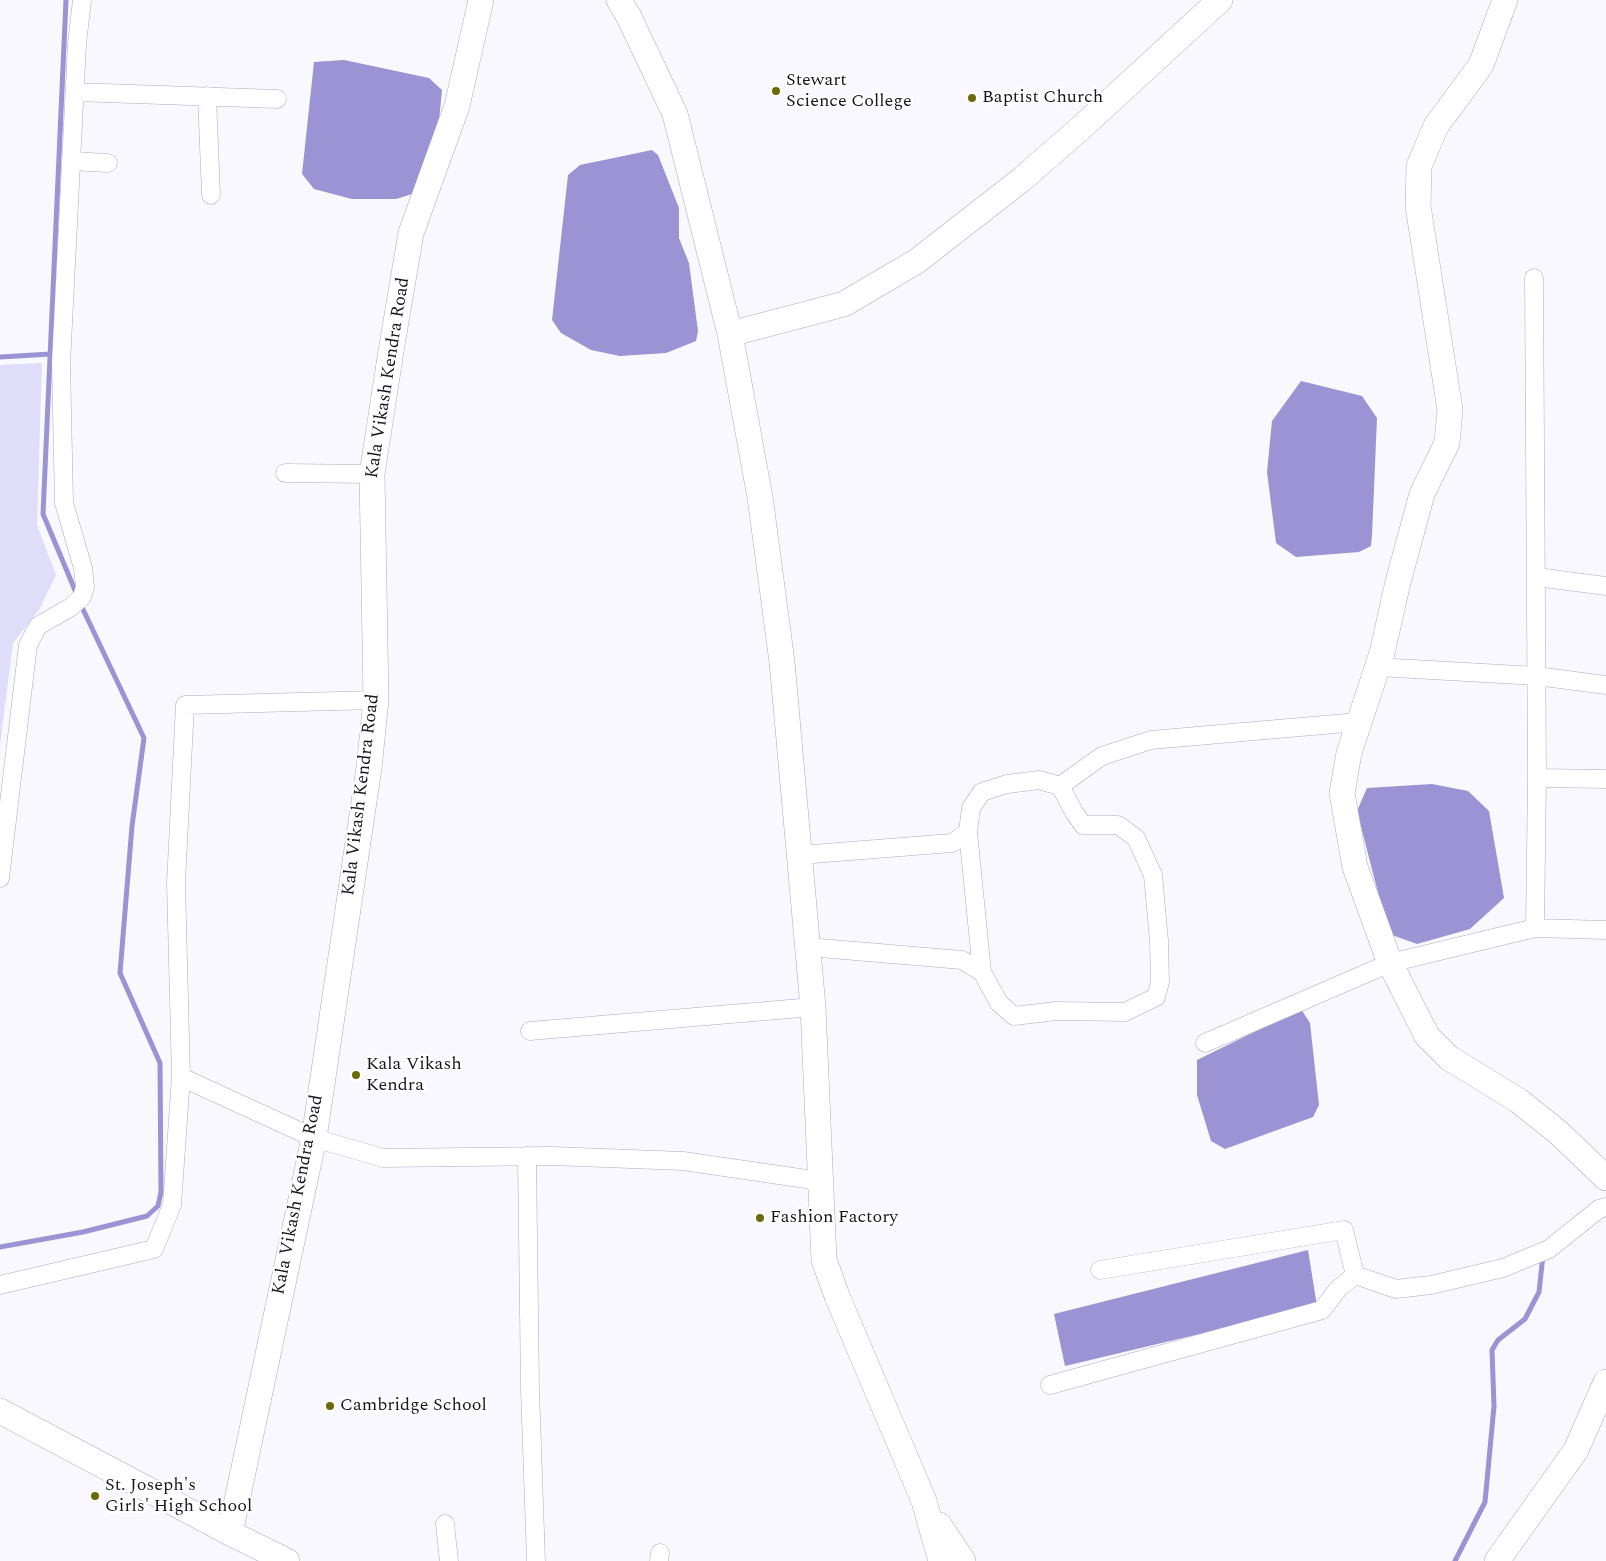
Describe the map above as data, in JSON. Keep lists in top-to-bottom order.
{
  "streets": {
    "street": ["Kala Vikash Kendra Road"]
  },
  "places": [
    "Stewart Science College",
    "Baptist Church",
    "Kala Vikash Kendra",
    "Fashion Factory",
    "Cambridge School",
    "St. Joseph's Girls' High School"
  ]
}
